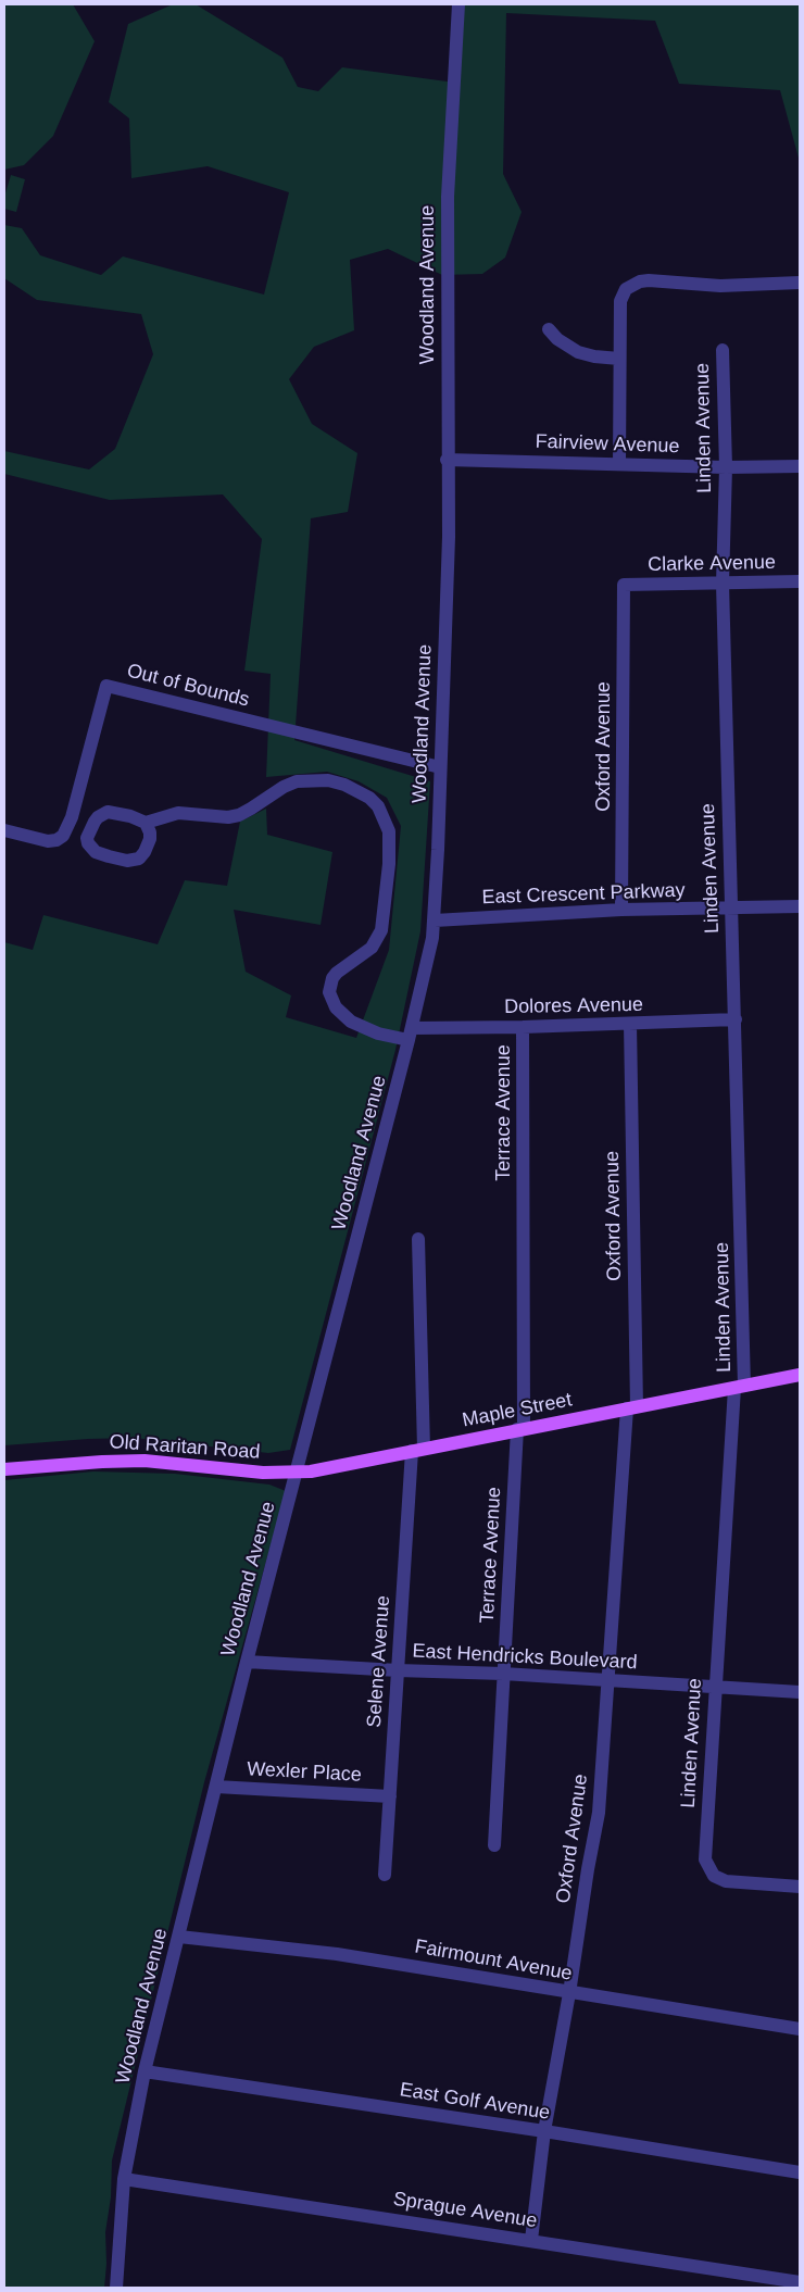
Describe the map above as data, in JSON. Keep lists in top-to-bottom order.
{
  "streets": {
    "main road": ["Maple Street", "Old Raritan Road"],
    "street": [
      "Woodland Avenue",
      "Linden Avenue",
      "Fairview Avenue",
      "Clarke Avenue",
      "Out of Bounds",
      "Oxford Avenue",
      "East Crescent Parkway",
      "Dolores Avenue",
      "Terrace Avenue",
      "East Hendricks Boulevard",
      "Selene Avenue",
      "Wexler Place",
      "Fairmount Avenue",
      "East Golf Avenue",
      "Sprague Avenue"
    ]
  },
  "crossings": [
    ["Woodland Avenue", "Fairview Avenue"],
    ["Woodland Avenue", "Out of Bounds"],
    ["Woodland Avenue", "East Crescent Parkway"],
    ["Woodland Avenue", "Dolores Avenue"],
    ["Woodland Avenue", "Maple Street"],
    ["Woodland Avenue", "Old Raritan Road"],
    ["Woodland Avenue", "East Hendricks Boulevard"],
    ["Woodland Avenue", "Wexler Place"],
    ["Woodland Avenue", "Fairmount Avenue"],
    ["Woodland Avenue", "East Golf Avenue"],
    ["Woodland Avenue", "Sprague Avenue"],
    ["Linden Avenue", "Fairview Avenue"],
    ["Linden Avenue", "Clarke Avenue"],
    ["Linden Avenue", "East Crescent Parkway"],
    ["Linden Avenue", "Dolores Avenue"],
    ["Linden Avenue", "Maple Street"],
    ["Linden Avenue", "East Hendricks Boulevard"],
    ["Clarke Avenue", "Oxford Avenue"],
    ["Oxford Avenue", "East Crescent Parkway"],
    ["Oxford Avenue", "Dolores Avenue"],
    ["Oxford Avenue", "Maple Street"],
    ["Oxford Avenue", "East Hendricks Boulevard"],
    ["Oxford Avenue", "Fairmount Avenue"],
    ["Oxford Avenue", "East Golf Avenue"],
    ["Oxford Avenue", "Sprague Avenue"],
    ["Dolores Avenue", "Terrace Avenue"],
    ["Terrace Avenue", "Maple Street"],
    ["Terrace Avenue", "East Hendricks Boulevard"],
    ["Maple Street", "Old Raritan Road"],
    ["Maple Street", "Selene Avenue"],
    ["East Hendricks Boulevard", "Selene Avenue"],
    ["Selene Avenue", "Wexler Place"]
  ]
}
